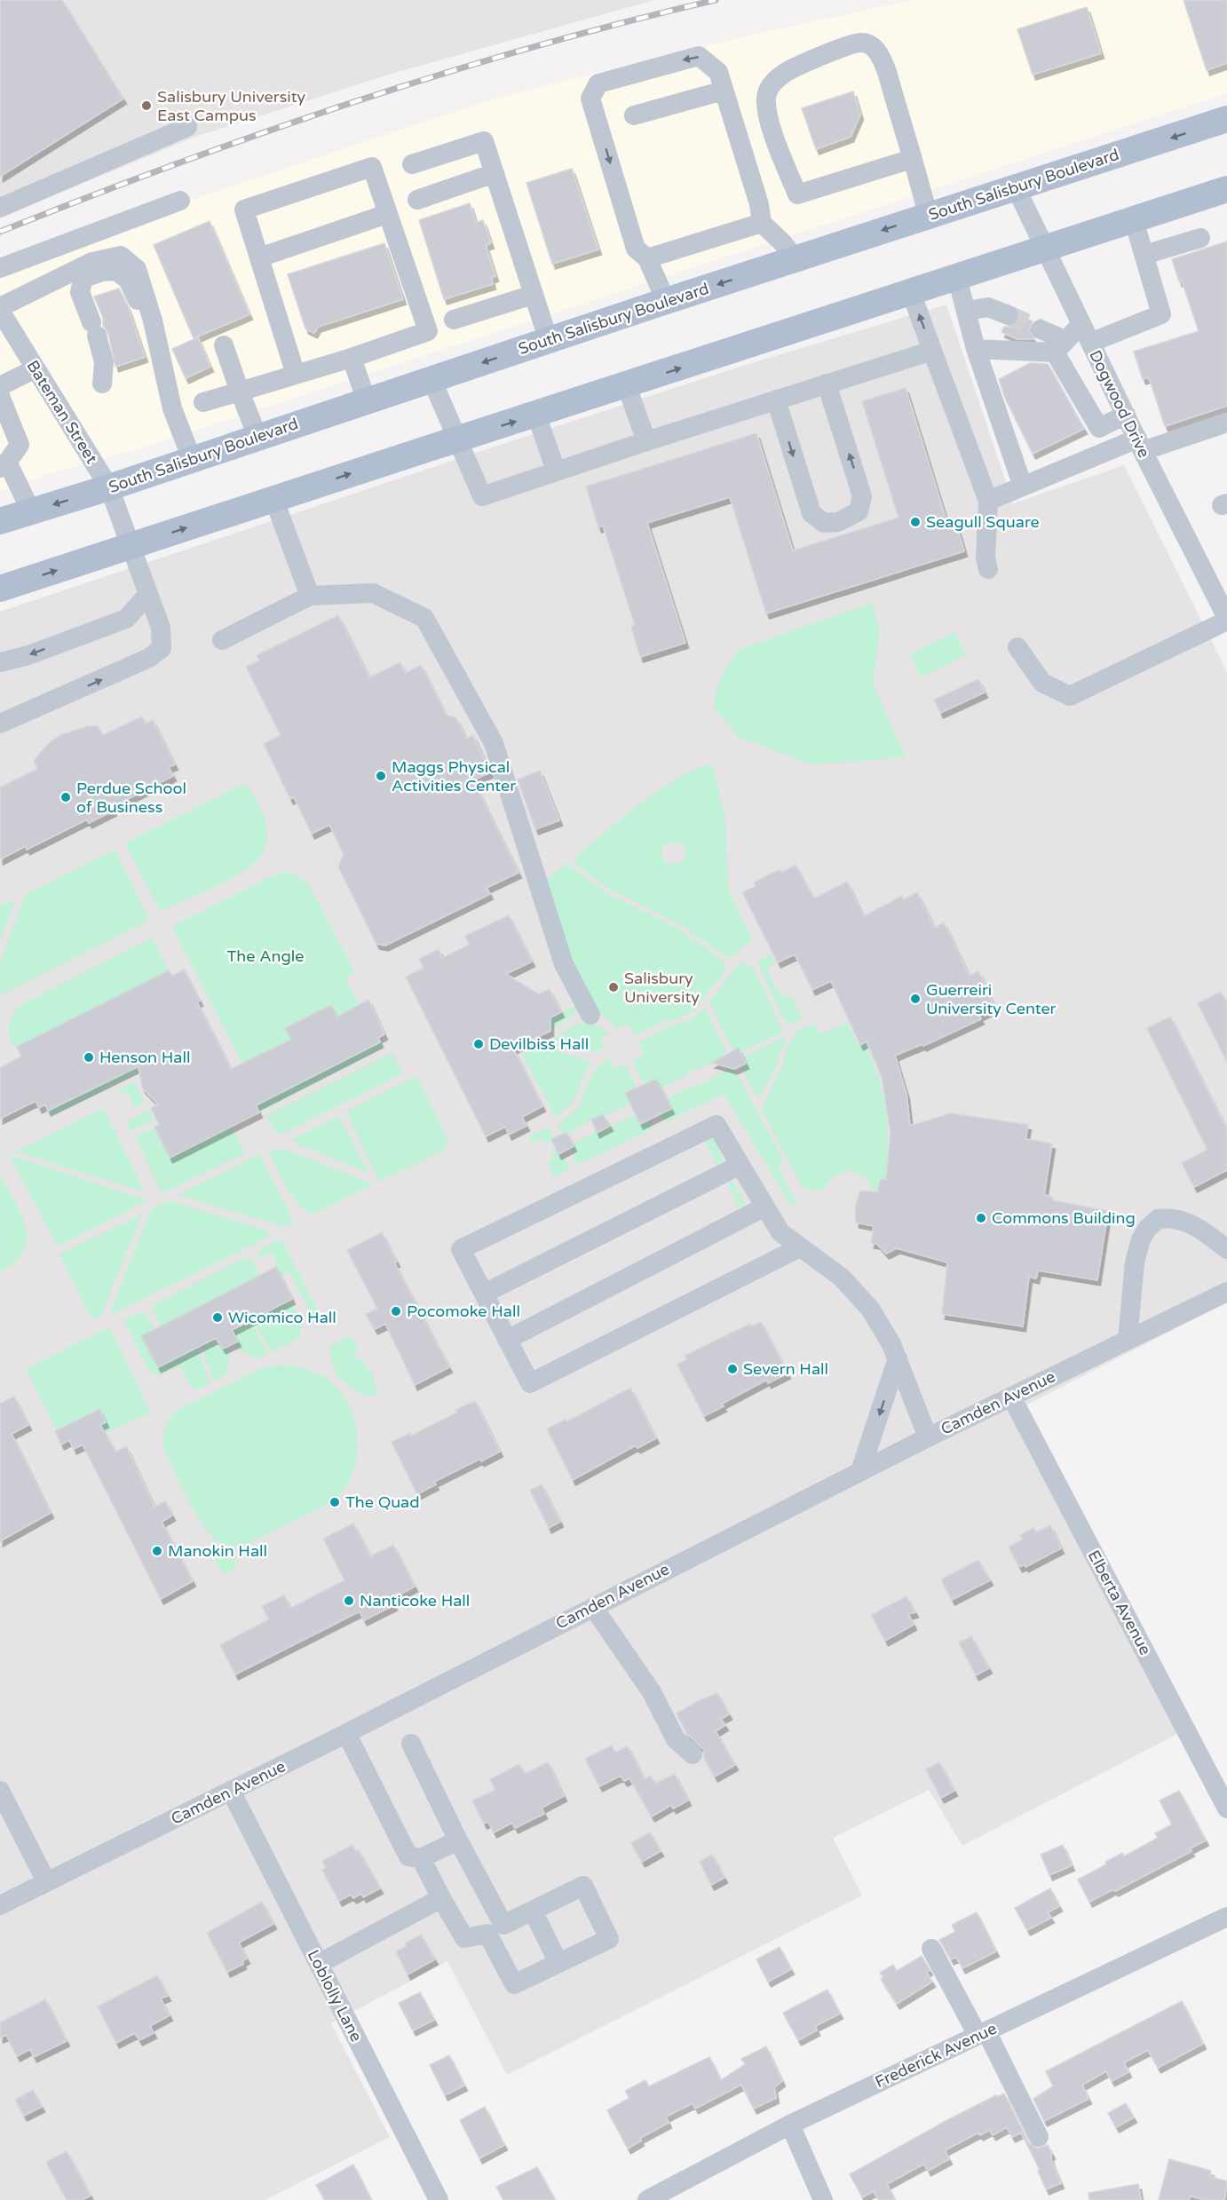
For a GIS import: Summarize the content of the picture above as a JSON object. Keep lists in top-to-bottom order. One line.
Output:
{"streets":{"main road":["South Salisbury Boulevard"],"street":["Dogwood Drive","Bateman Street","Camden Avenue","Elberta Avenue","Loblolly Lane","Frederick Avenue"]},"crossings":[["South Salisbury Boulevard","Dogwood Drive"],["South Salisbury Boulevard","Bateman Street"],["Camden Avenue","Elberta Avenue"],["Camden Avenue","Loblolly Lane"]],"parks":["The Angle"],"places":["Salisbury University East Campus","Seagull Square","Maggs Physical Activities Center","Perdue School of Business","Salisbury University","Guerreiri University Center","Devilbiss Hall","Henson Hall","Commons Building","Pocomoke Hall","Wicomico Hall","Severn Hall","The Quad","Manokin Hall","Nanticoke Hall"]}
